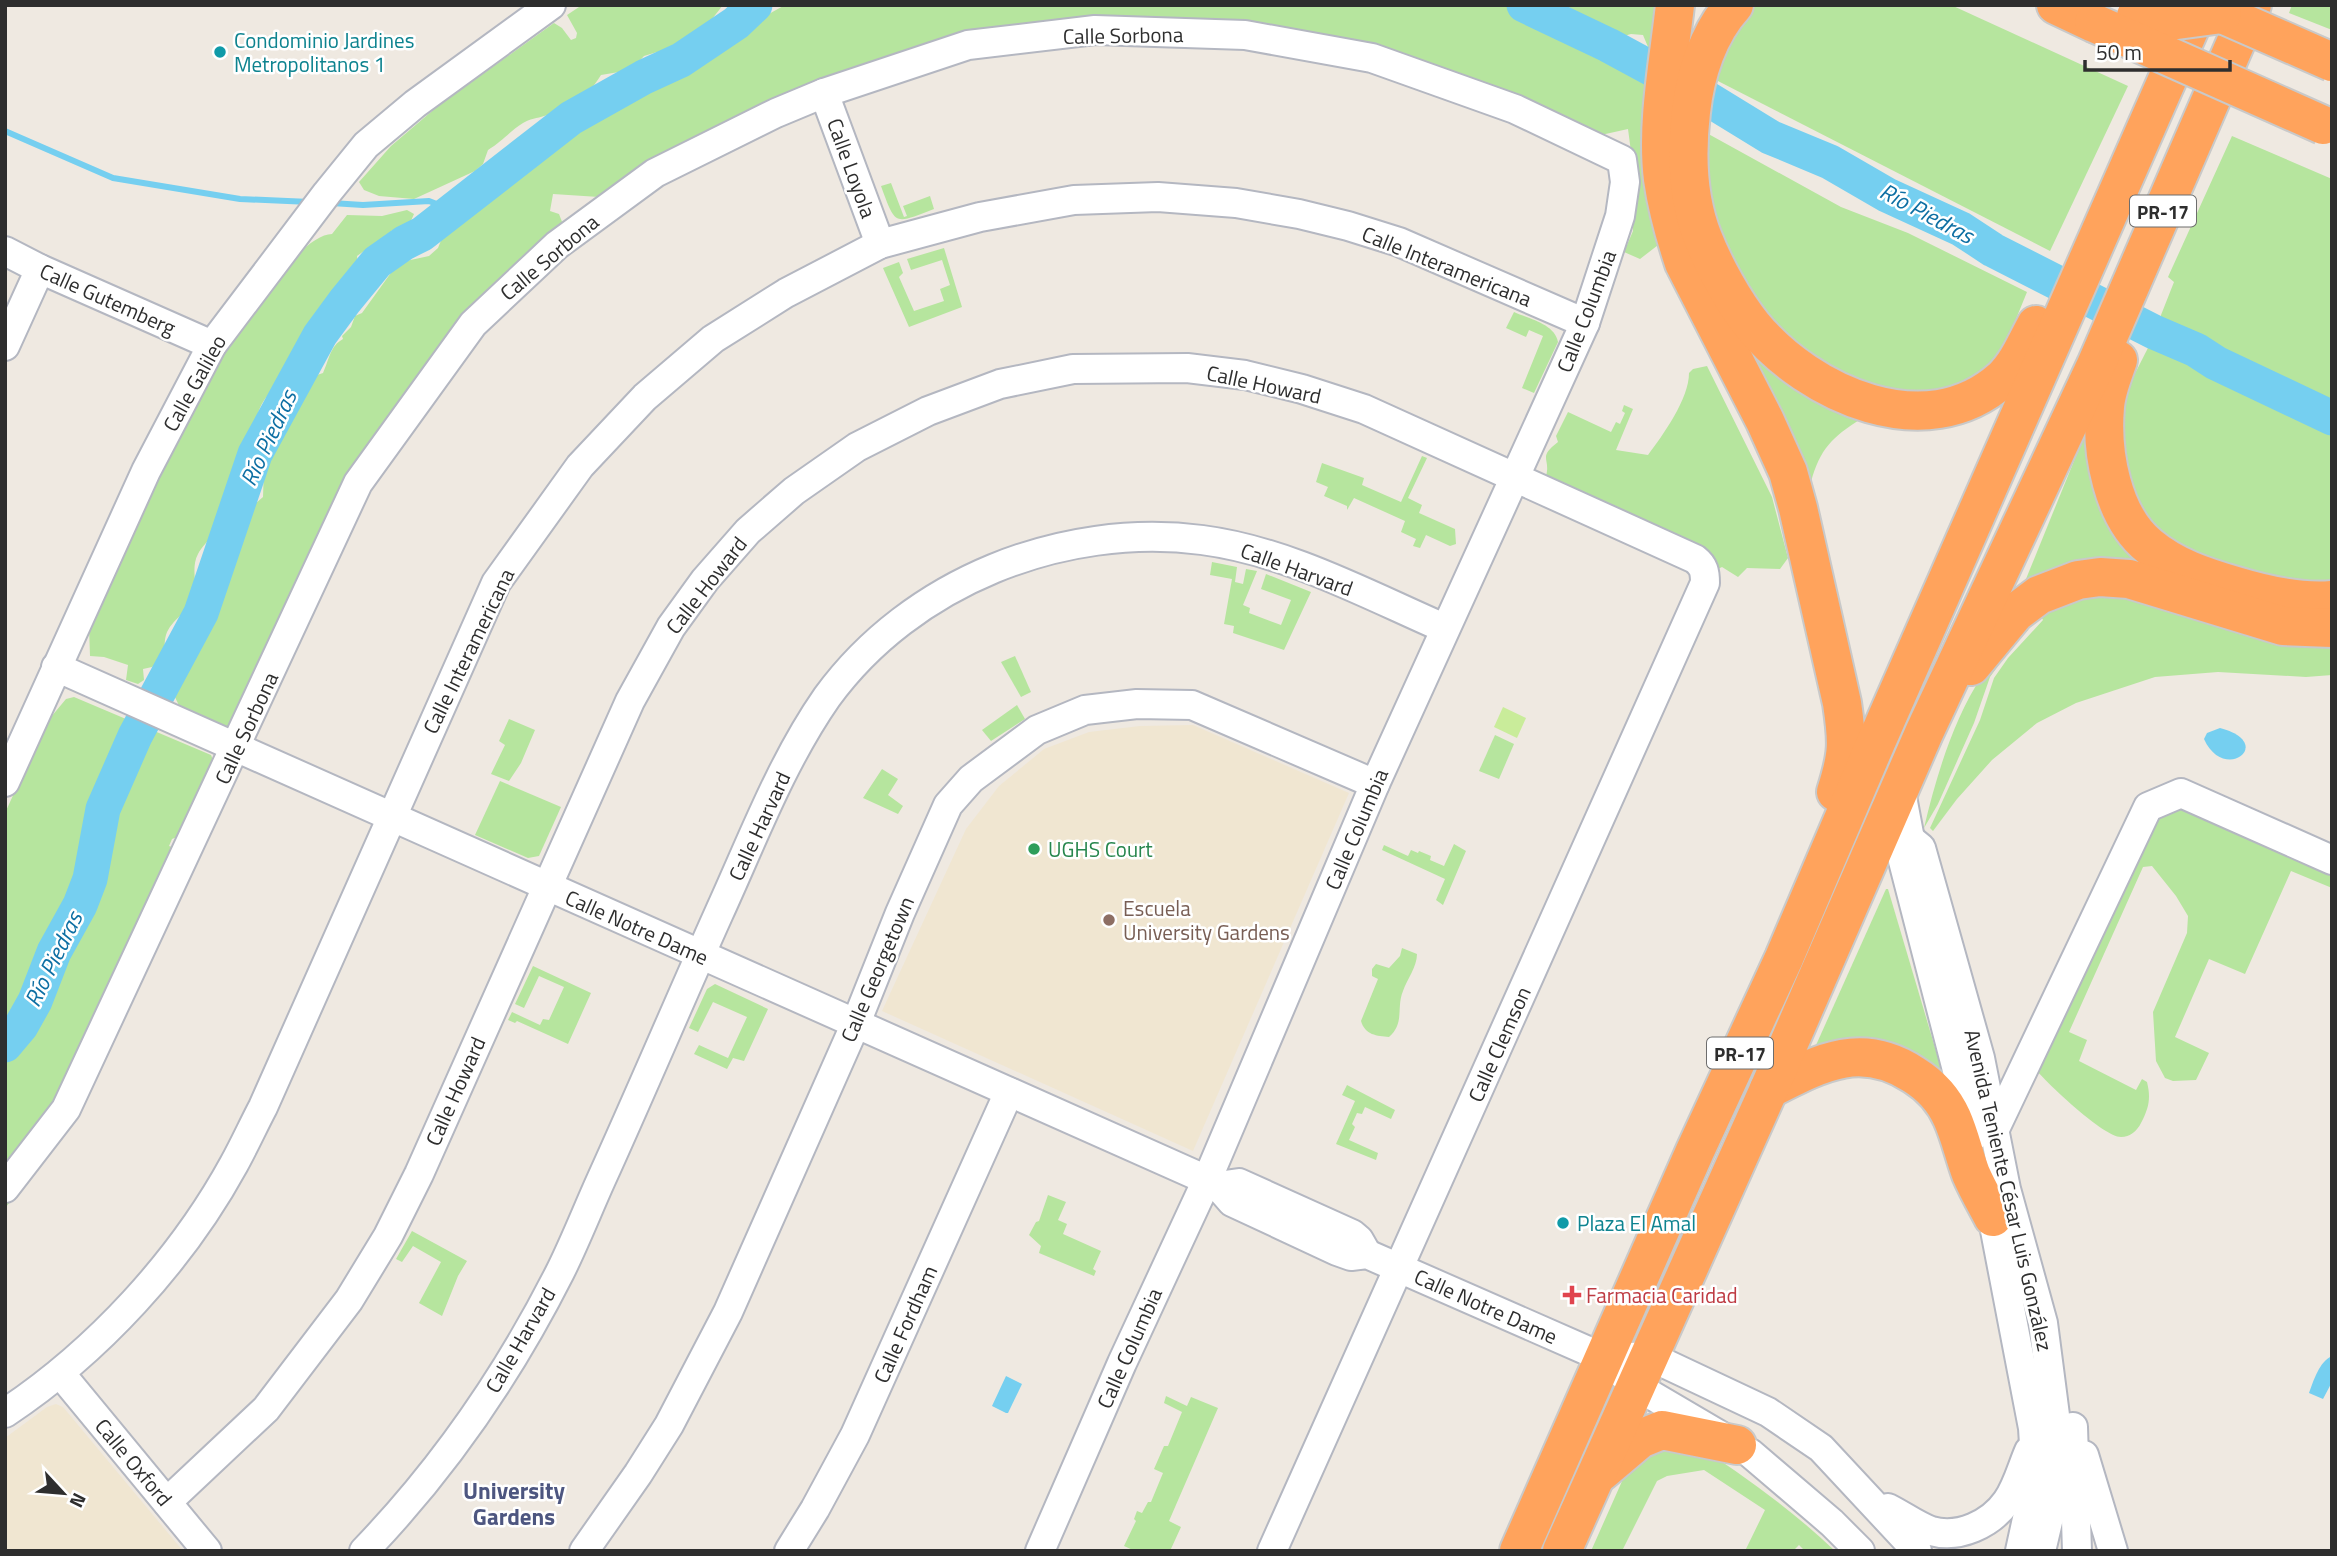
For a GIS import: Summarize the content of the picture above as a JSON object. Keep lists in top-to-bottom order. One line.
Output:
{"streets":{"highway":["PR-17"],"street":["Calle Sorbona","Calle Loyola","Calle Interamericana","Calle Gutemberg","Calle Columbia","Calle Galileo","Calle Howard","Calle Harvard","Calle Notre Dame","Calle Georgetown","Calle Clemson","Avenida Teniente César Luis González","Calle Fordham","Calle Oxford"]},"crossings":[["Calle Sorbona","Calle Loyola"],["Calle Sorbona","Calle Columbia"],["Calle Sorbona","Calle Notre Dame"],["Calle Loyola","Calle Interamericana"],["PR-17","Calle Notre Dame"],["PR-17","Avenida Teniente César Luis González"],["Calle Interamericana","Calle Columbia"],["Calle Interamericana","Calle Notre Dame"],["Calle Interamericana","Calle Oxford"],["Calle Gutemberg","Calle Galileo"],["Calle Columbia","Calle Howard"],["Calle Columbia","Calle Harvard"],["Calle Columbia","Calle Notre Dame"],["Calle Columbia","Calle Georgetown"],["Calle Galileo","Calle Notre Dame"],["Calle Howard","Calle Notre Dame"],["Calle Howard","Calle Clemson"],["Calle Howard","Calle Oxford"],["Calle Harvard","Calle Notre Dame"],["Calle Notre Dame","Calle Georgetown"],["Calle Notre Dame","Calle Clemson"],["Calle Notre Dame","Calle Fordham"]],"districts":["University Gardens"],"water":["Río Piedras"],"places":{"other":["Condominio Jardines Metropolitanos 1","UGHS Court","Escuela University Gardens","Plaza El Amal"],"health":["Farmacia Caridad"]},"scale_bar":"50 m","north":"bottom right"}
